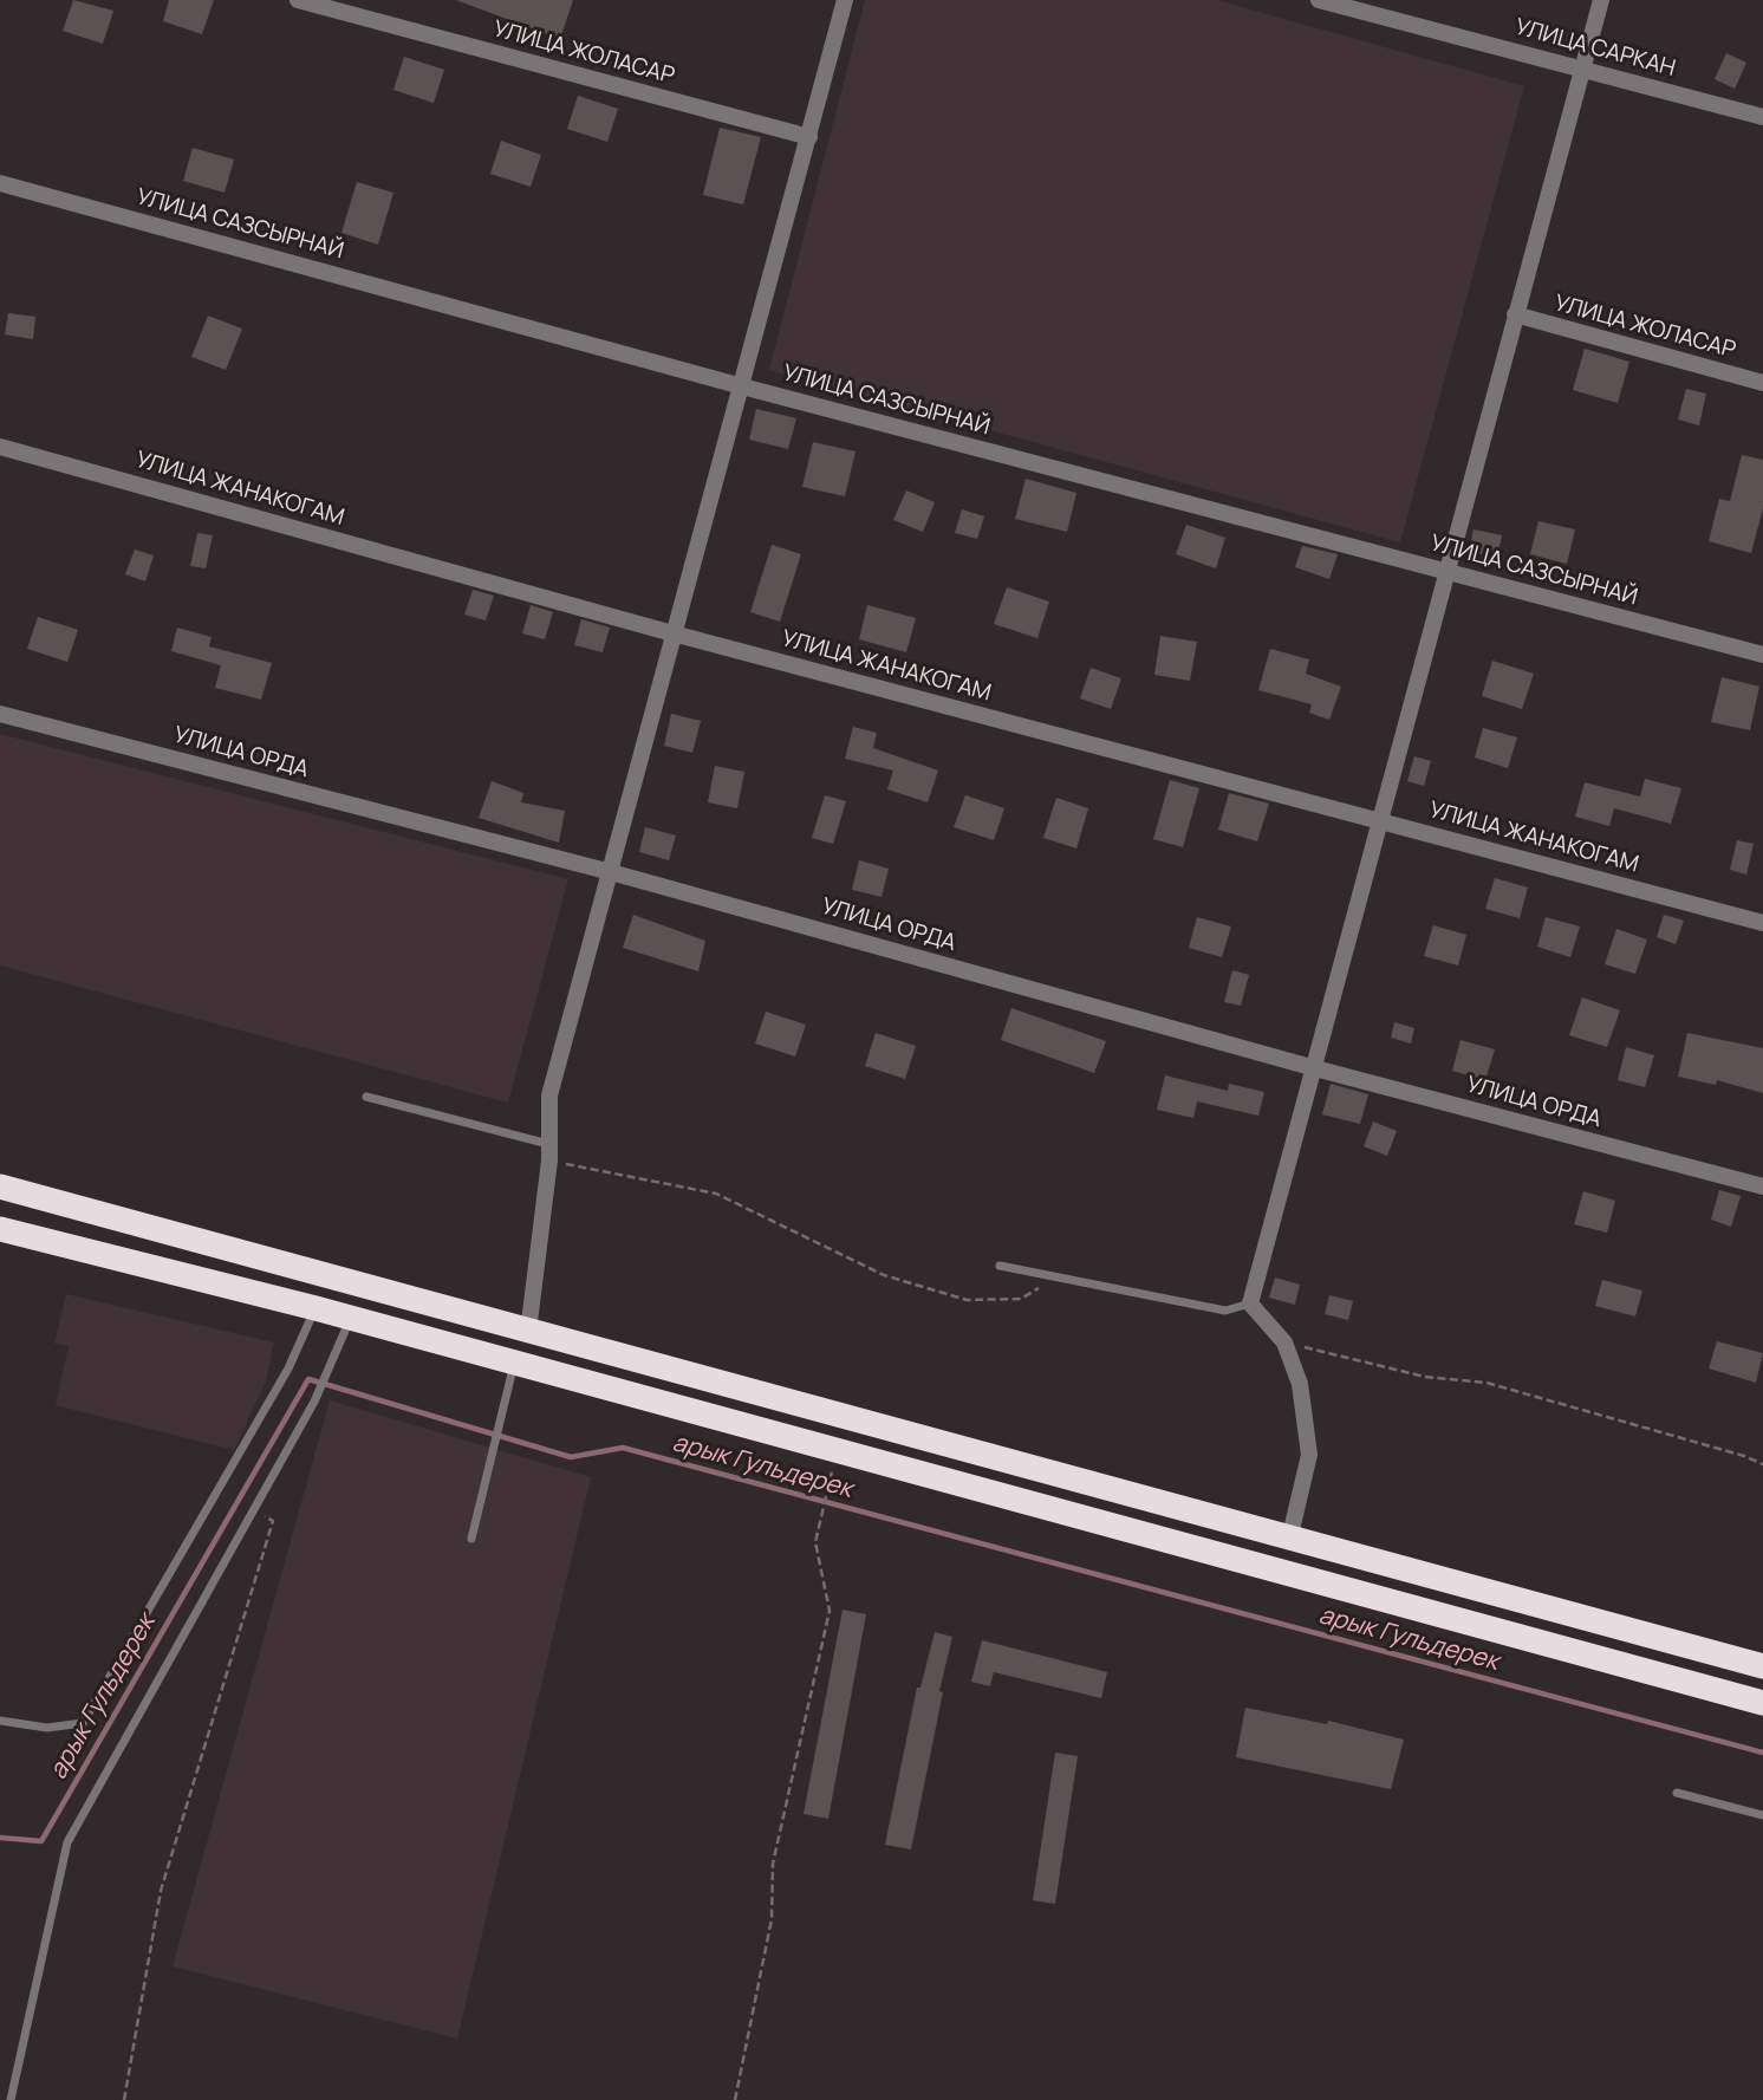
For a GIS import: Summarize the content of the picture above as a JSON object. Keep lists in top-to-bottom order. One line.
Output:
{"streets":{"street":["УЛИЦА САРКАН","УЛИЦА ЖОЛАСАР","УЛИЦА САЗСЫРНАЙ","УЛИЦА ЖАНАКОГАМ","УЛИЦА ОРДА"]},"water":["арык Гульдерек"]}
